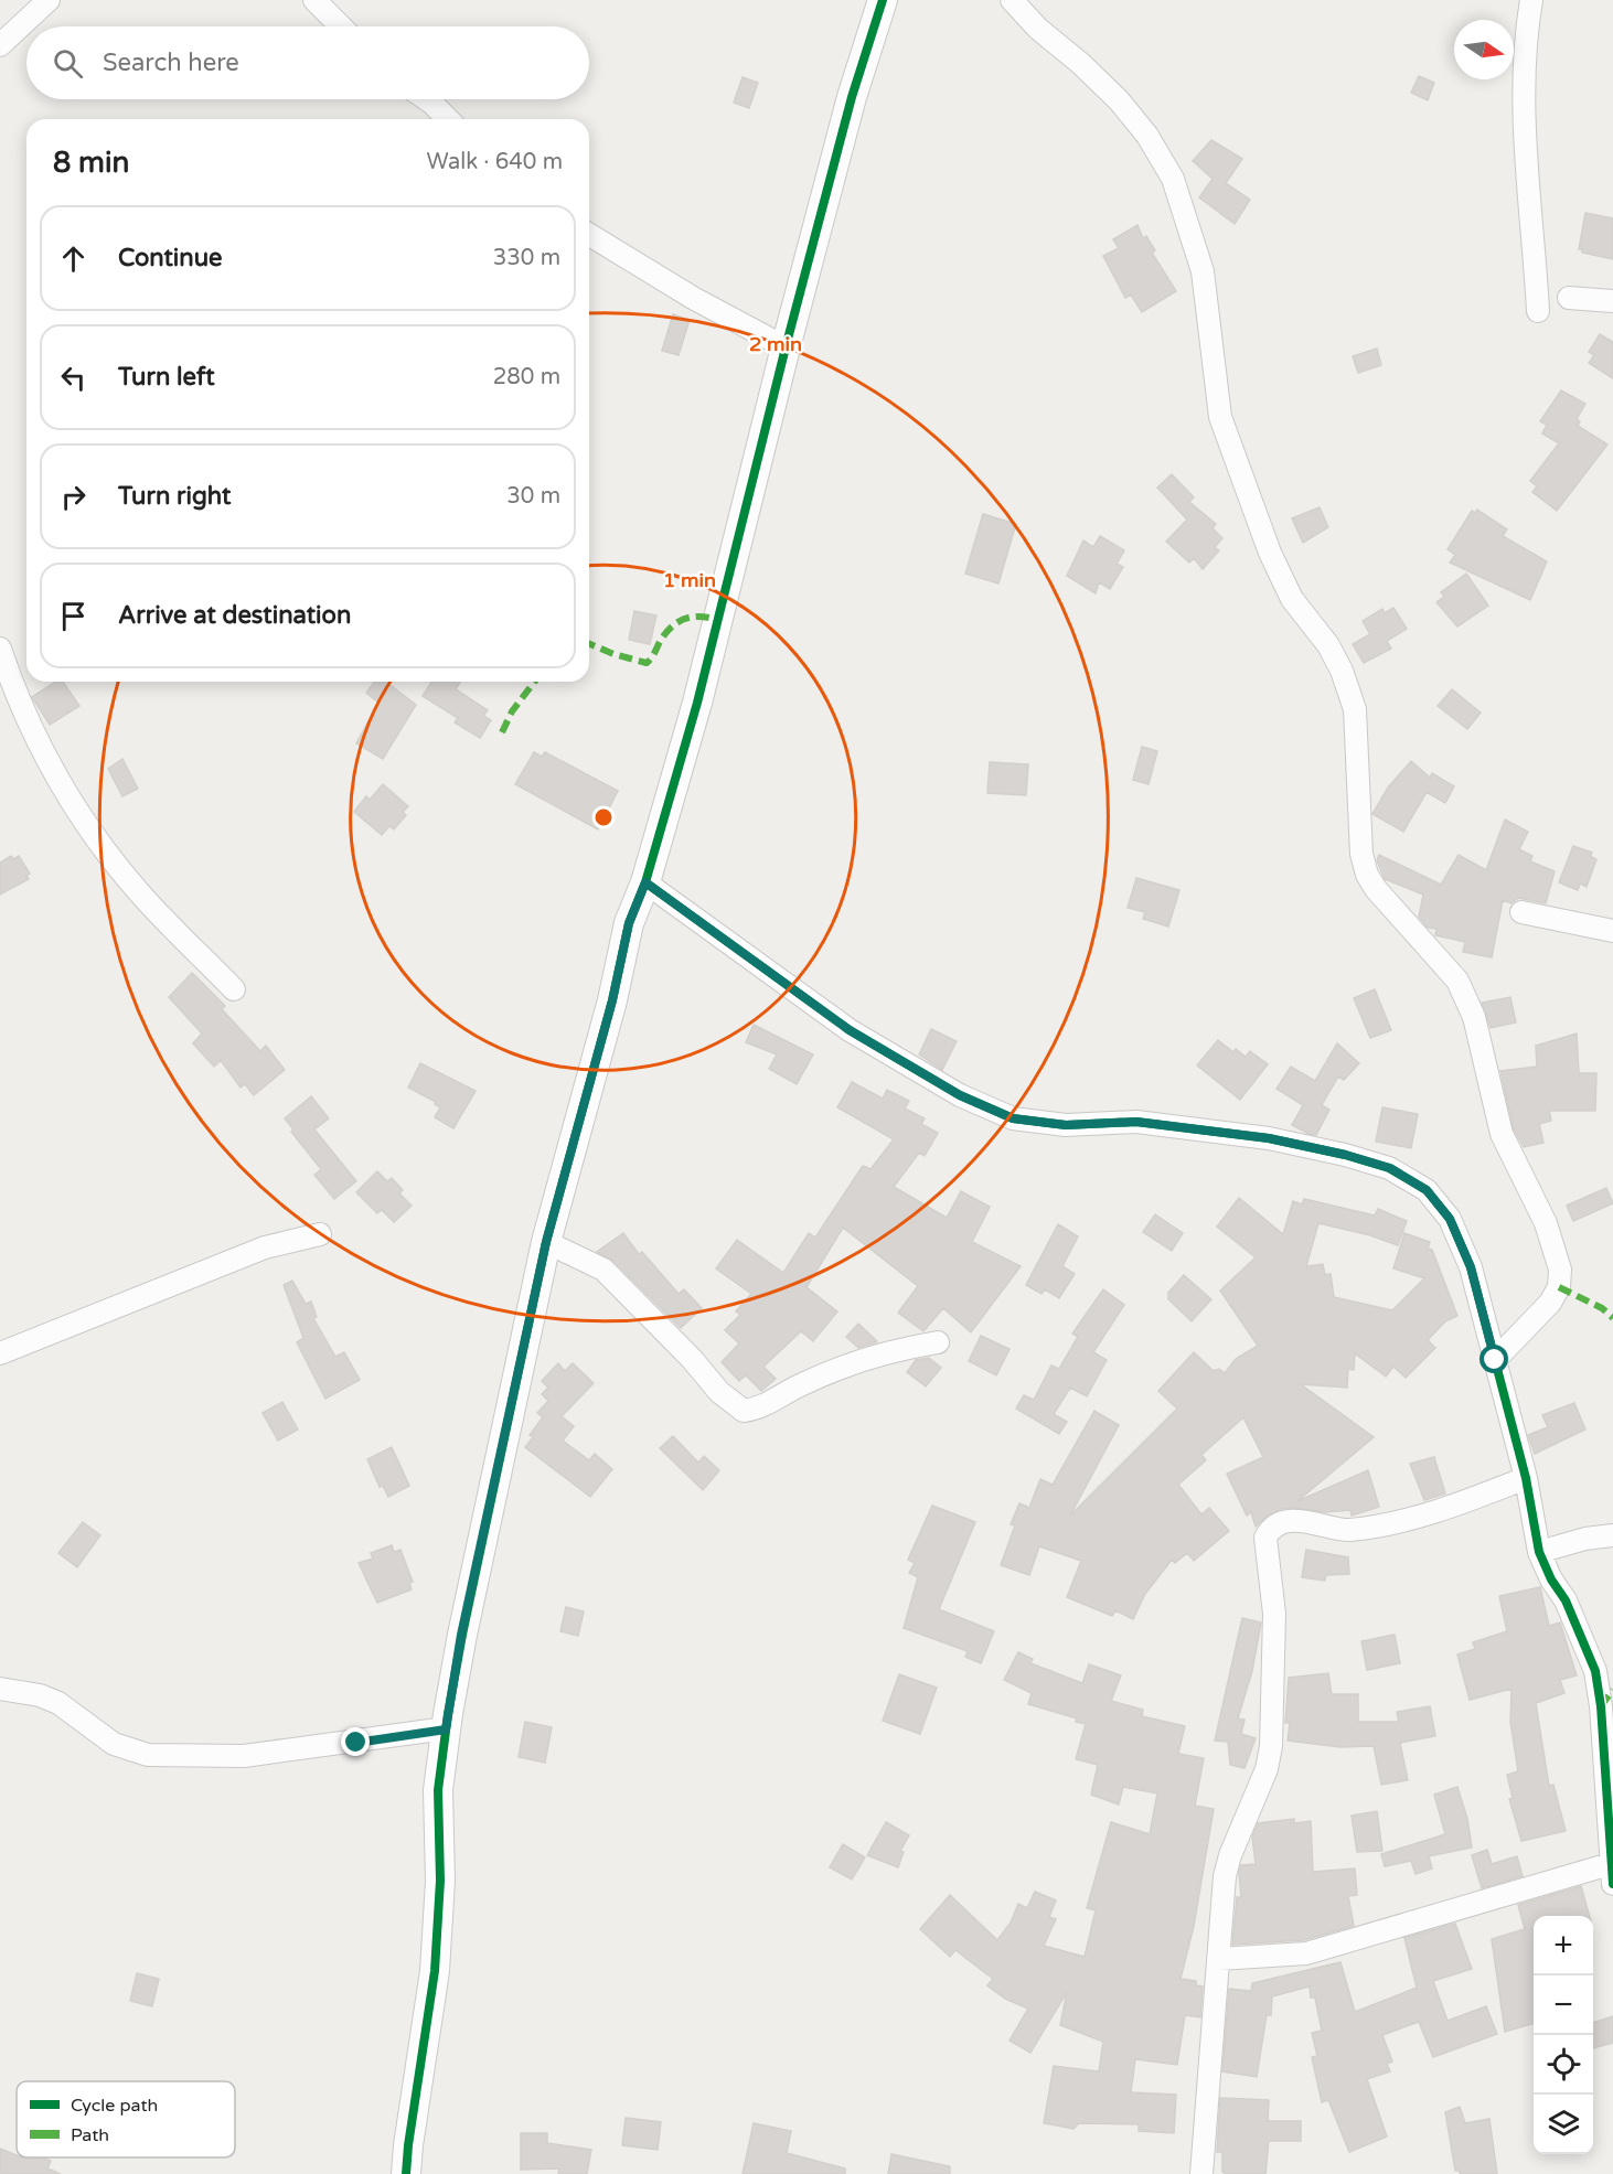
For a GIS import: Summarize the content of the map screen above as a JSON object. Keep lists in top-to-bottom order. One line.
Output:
{"legend":["Cycle path","Path"],"north":"right","page":{"search":"Search here","heading":["8 min","Walk · 640 m"],"list":[["Continue","330 m"],["Turn left","280 m"],["Turn right","30 m"],"Arrive at destination"],"map_buttons":["+","−"]},"rings":["2 min","1 min"]}
